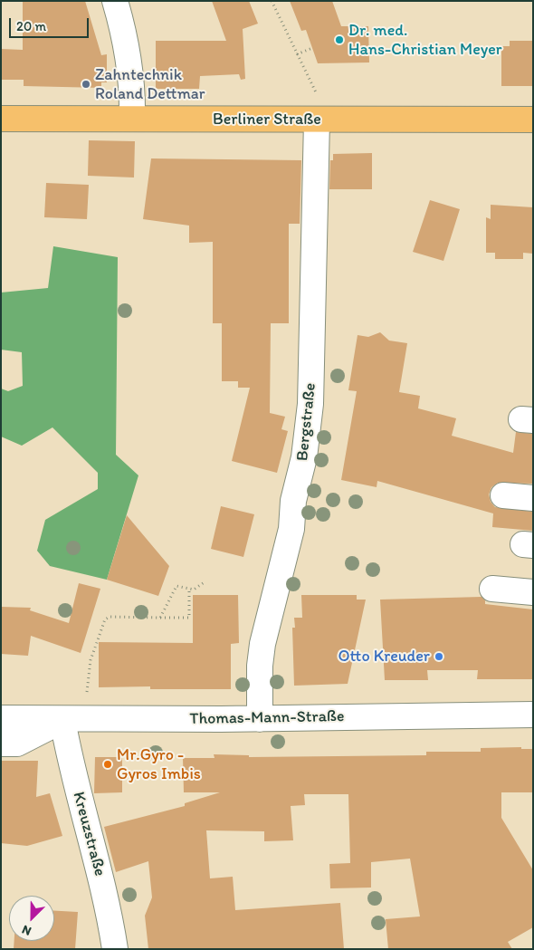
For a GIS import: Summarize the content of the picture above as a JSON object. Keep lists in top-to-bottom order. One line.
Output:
{"streets":{"main road":["Berliner Straße"],"street":["Bergstraße","Thomas-Mann-Straße","Kreuzstraße"]},"crossings":[["Berliner Straße","Bergstraße"],["Bergstraße","Thomas-Mann-Straße"],["Thomas-Mann-Straße","Kreuzstraße"]],"places":["Dr. med. Hans-Christian Meyer","Zahntechnik Roland Dettmar","Otto Kreuder","Mr.Gyro - Gyros Imbis"],"scale_bar":"20 m","north":"bottom left"}
